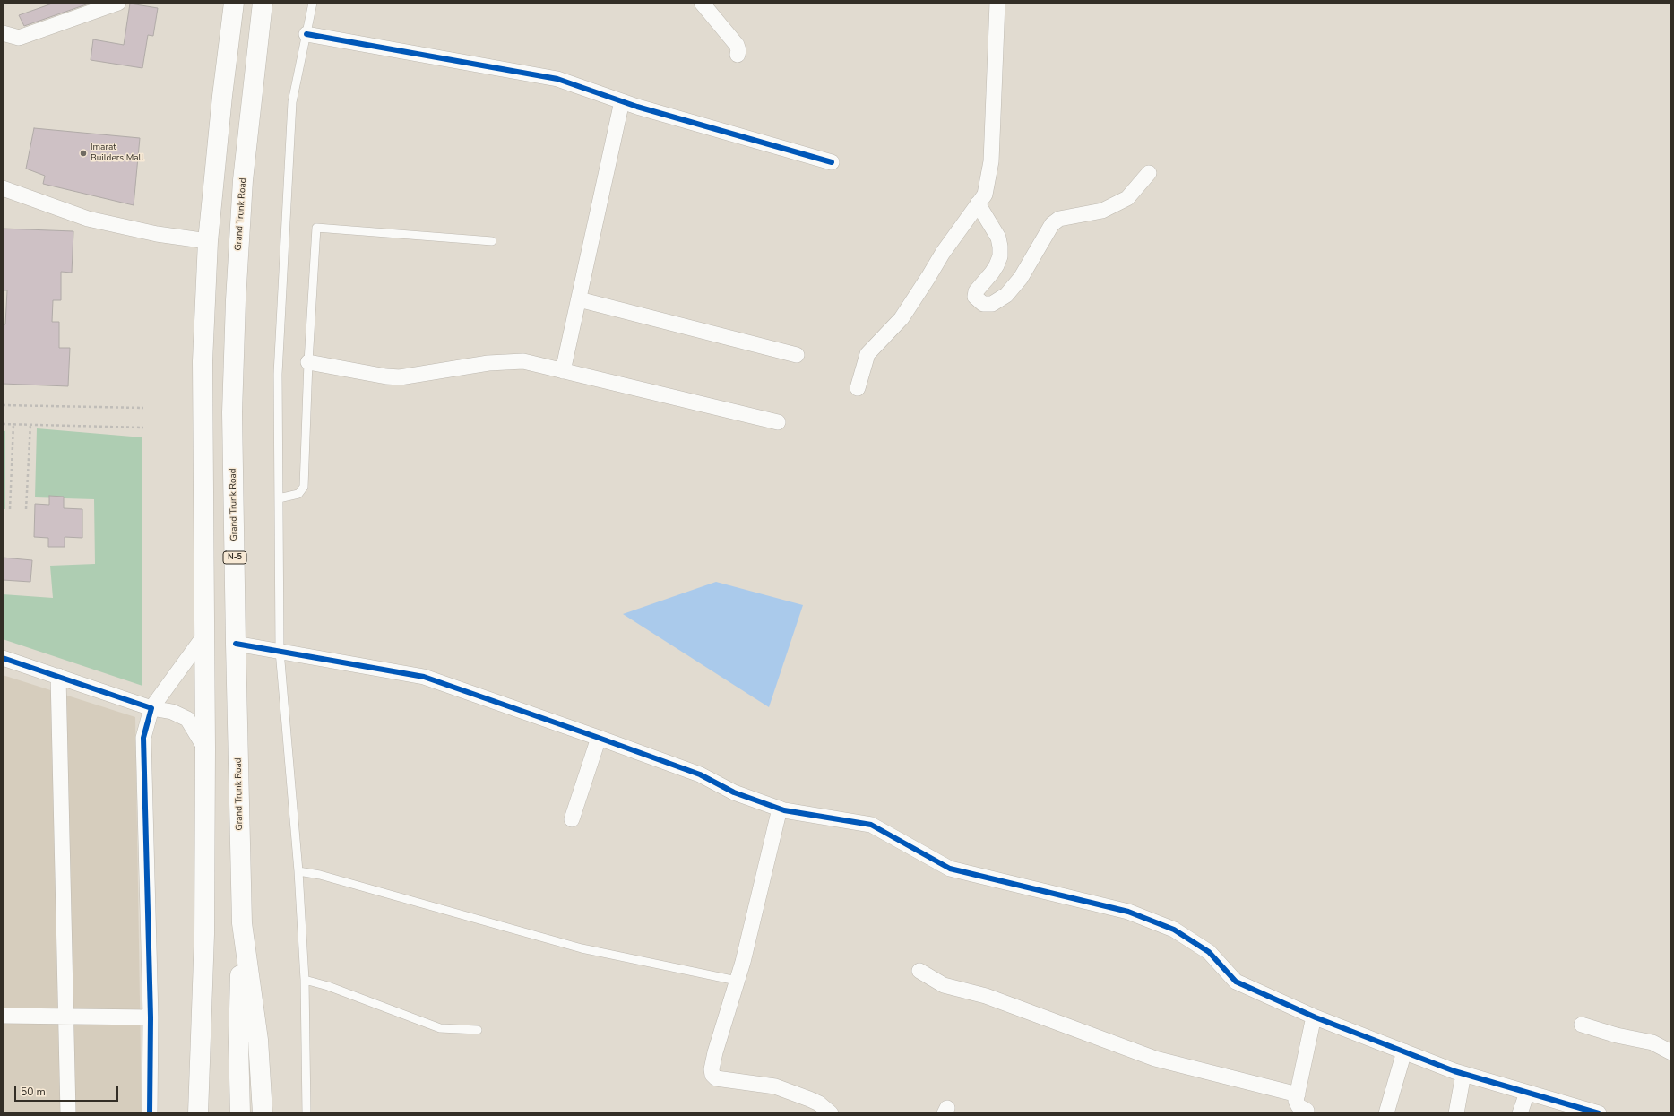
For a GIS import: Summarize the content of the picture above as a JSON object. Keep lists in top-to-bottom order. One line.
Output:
{"streets":{"highway":["Grand Trunk Road","N-5"]},"places":["Imarat Builders Mall"],"scale_bar":"50 m"}
